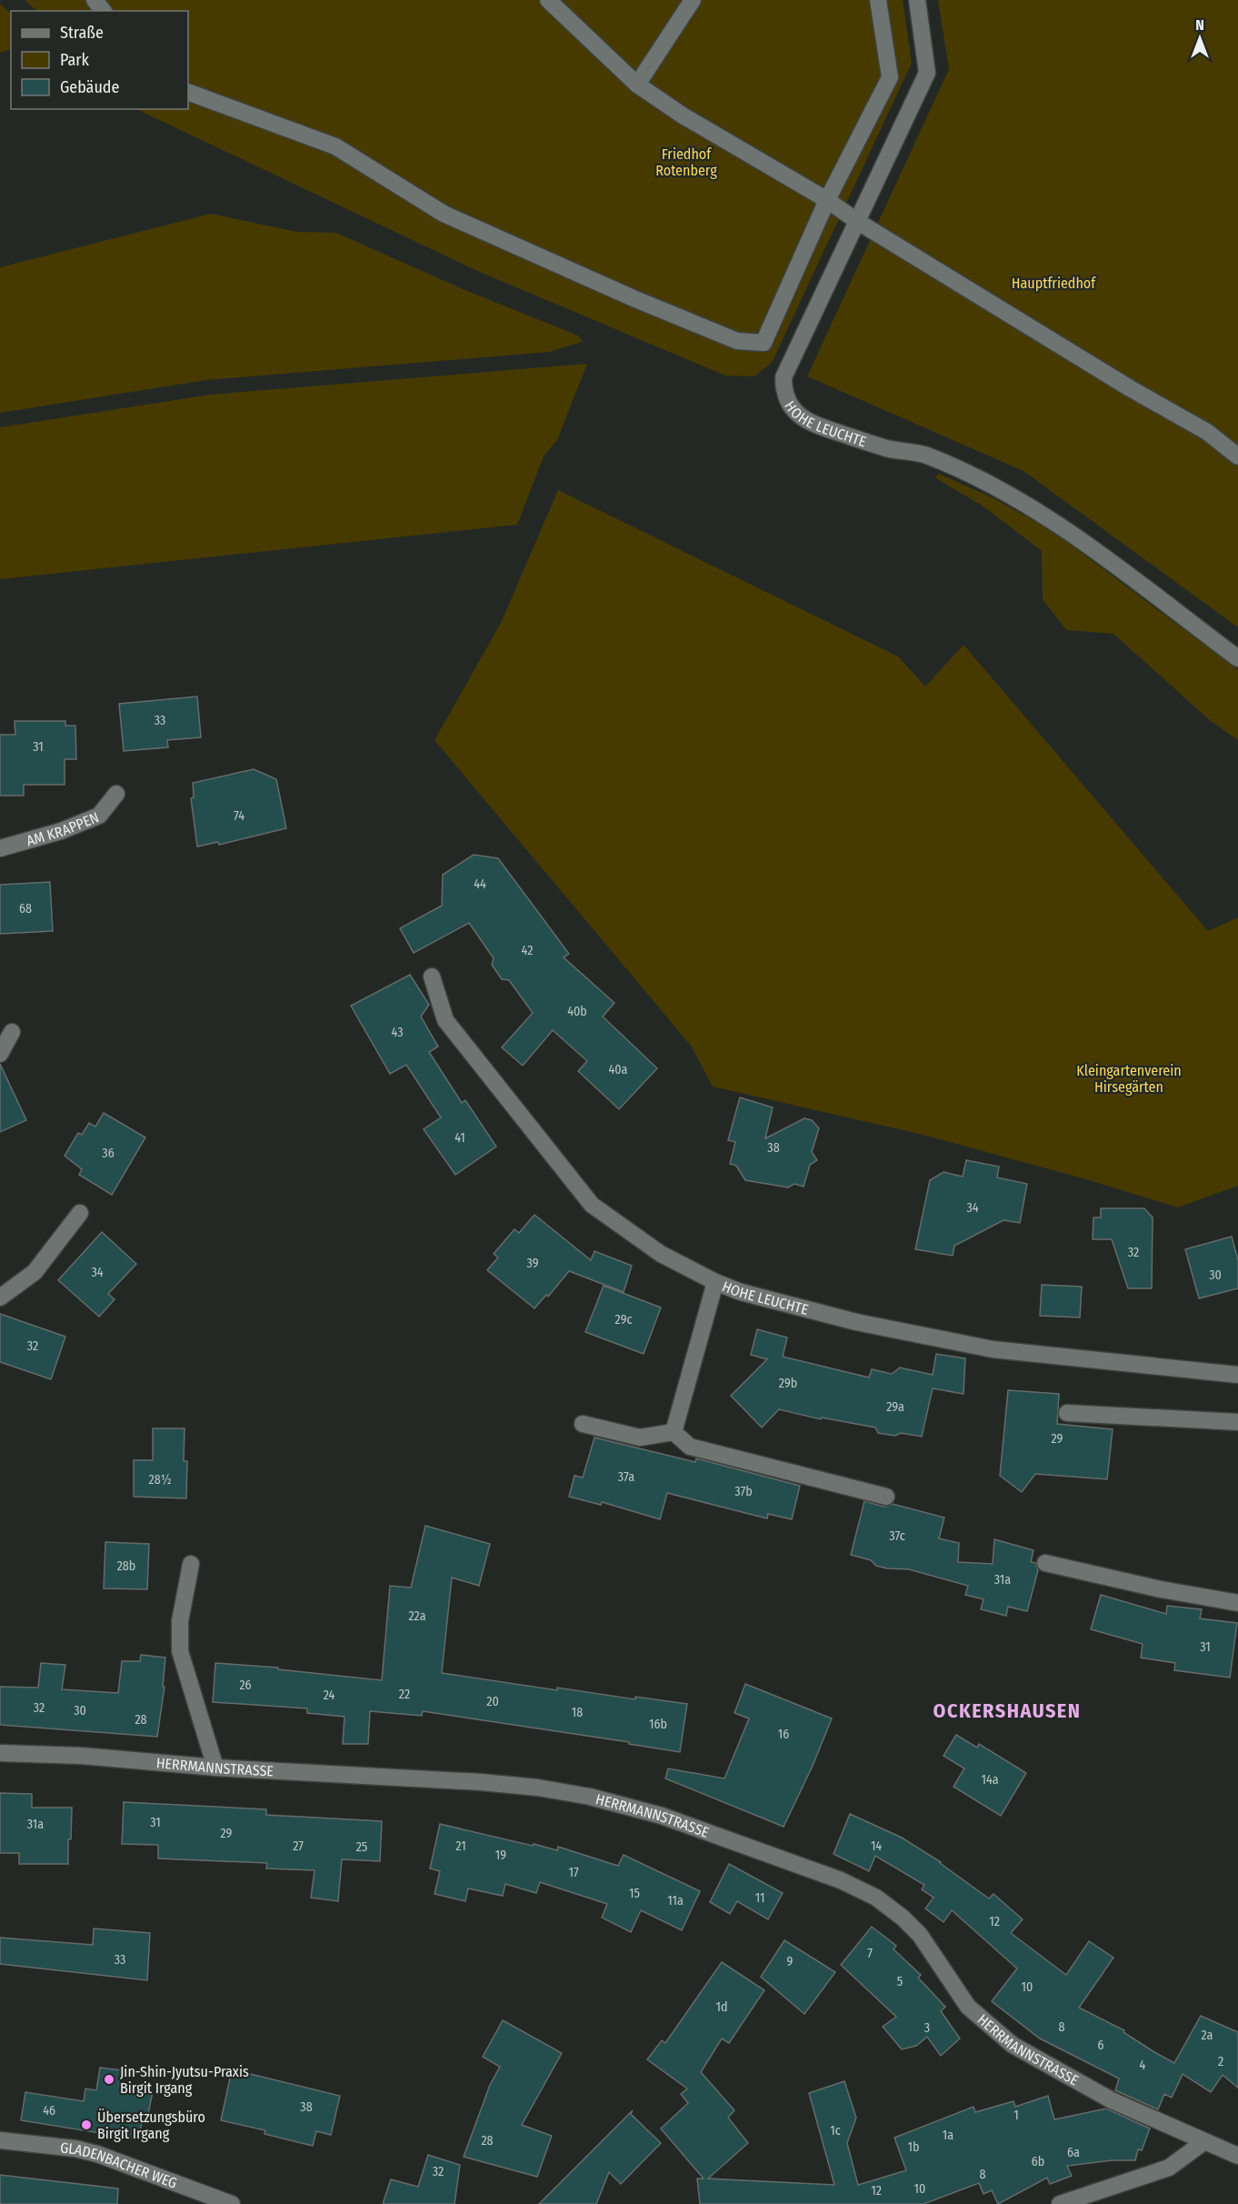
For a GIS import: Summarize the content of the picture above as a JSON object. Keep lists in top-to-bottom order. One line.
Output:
{"streets":{"street":["HOHE LEUCHTE","AM KRAPPEN","HERRMANNSTRASSE","GLADENBACHER WEG"]},"districts":["OCKERSHAUSEN"],"parks":["Friedhof Rotenberg","Hauptfriedhof","Kleingartenverein Hirsegärten"],"places":["Jin-Shin-Jyutsu-Praxis Birgit Irgang","Übersetzungsbüro Birgit Irgang"],"house_numbers":["33","31","74","44","68","42","40b","43","40a","41","38","36","34","32","39","34","30","29c","32","29b","29a","29","37a","28½","37b","37c","28b","31a","22a","31","26","22","24","20","32","30","18","28","16b","16","14a","31","31a","29","27","21","14","25","19","17","15","11","11a","12","7","33","9","5","10","1d","8","3","2a","6","2","4","38","46","1","1c","1a","28","1b","6a","6b","32","8","10","12"],"legend":["Straße","Park","Gebäude"],"north":"top"}
